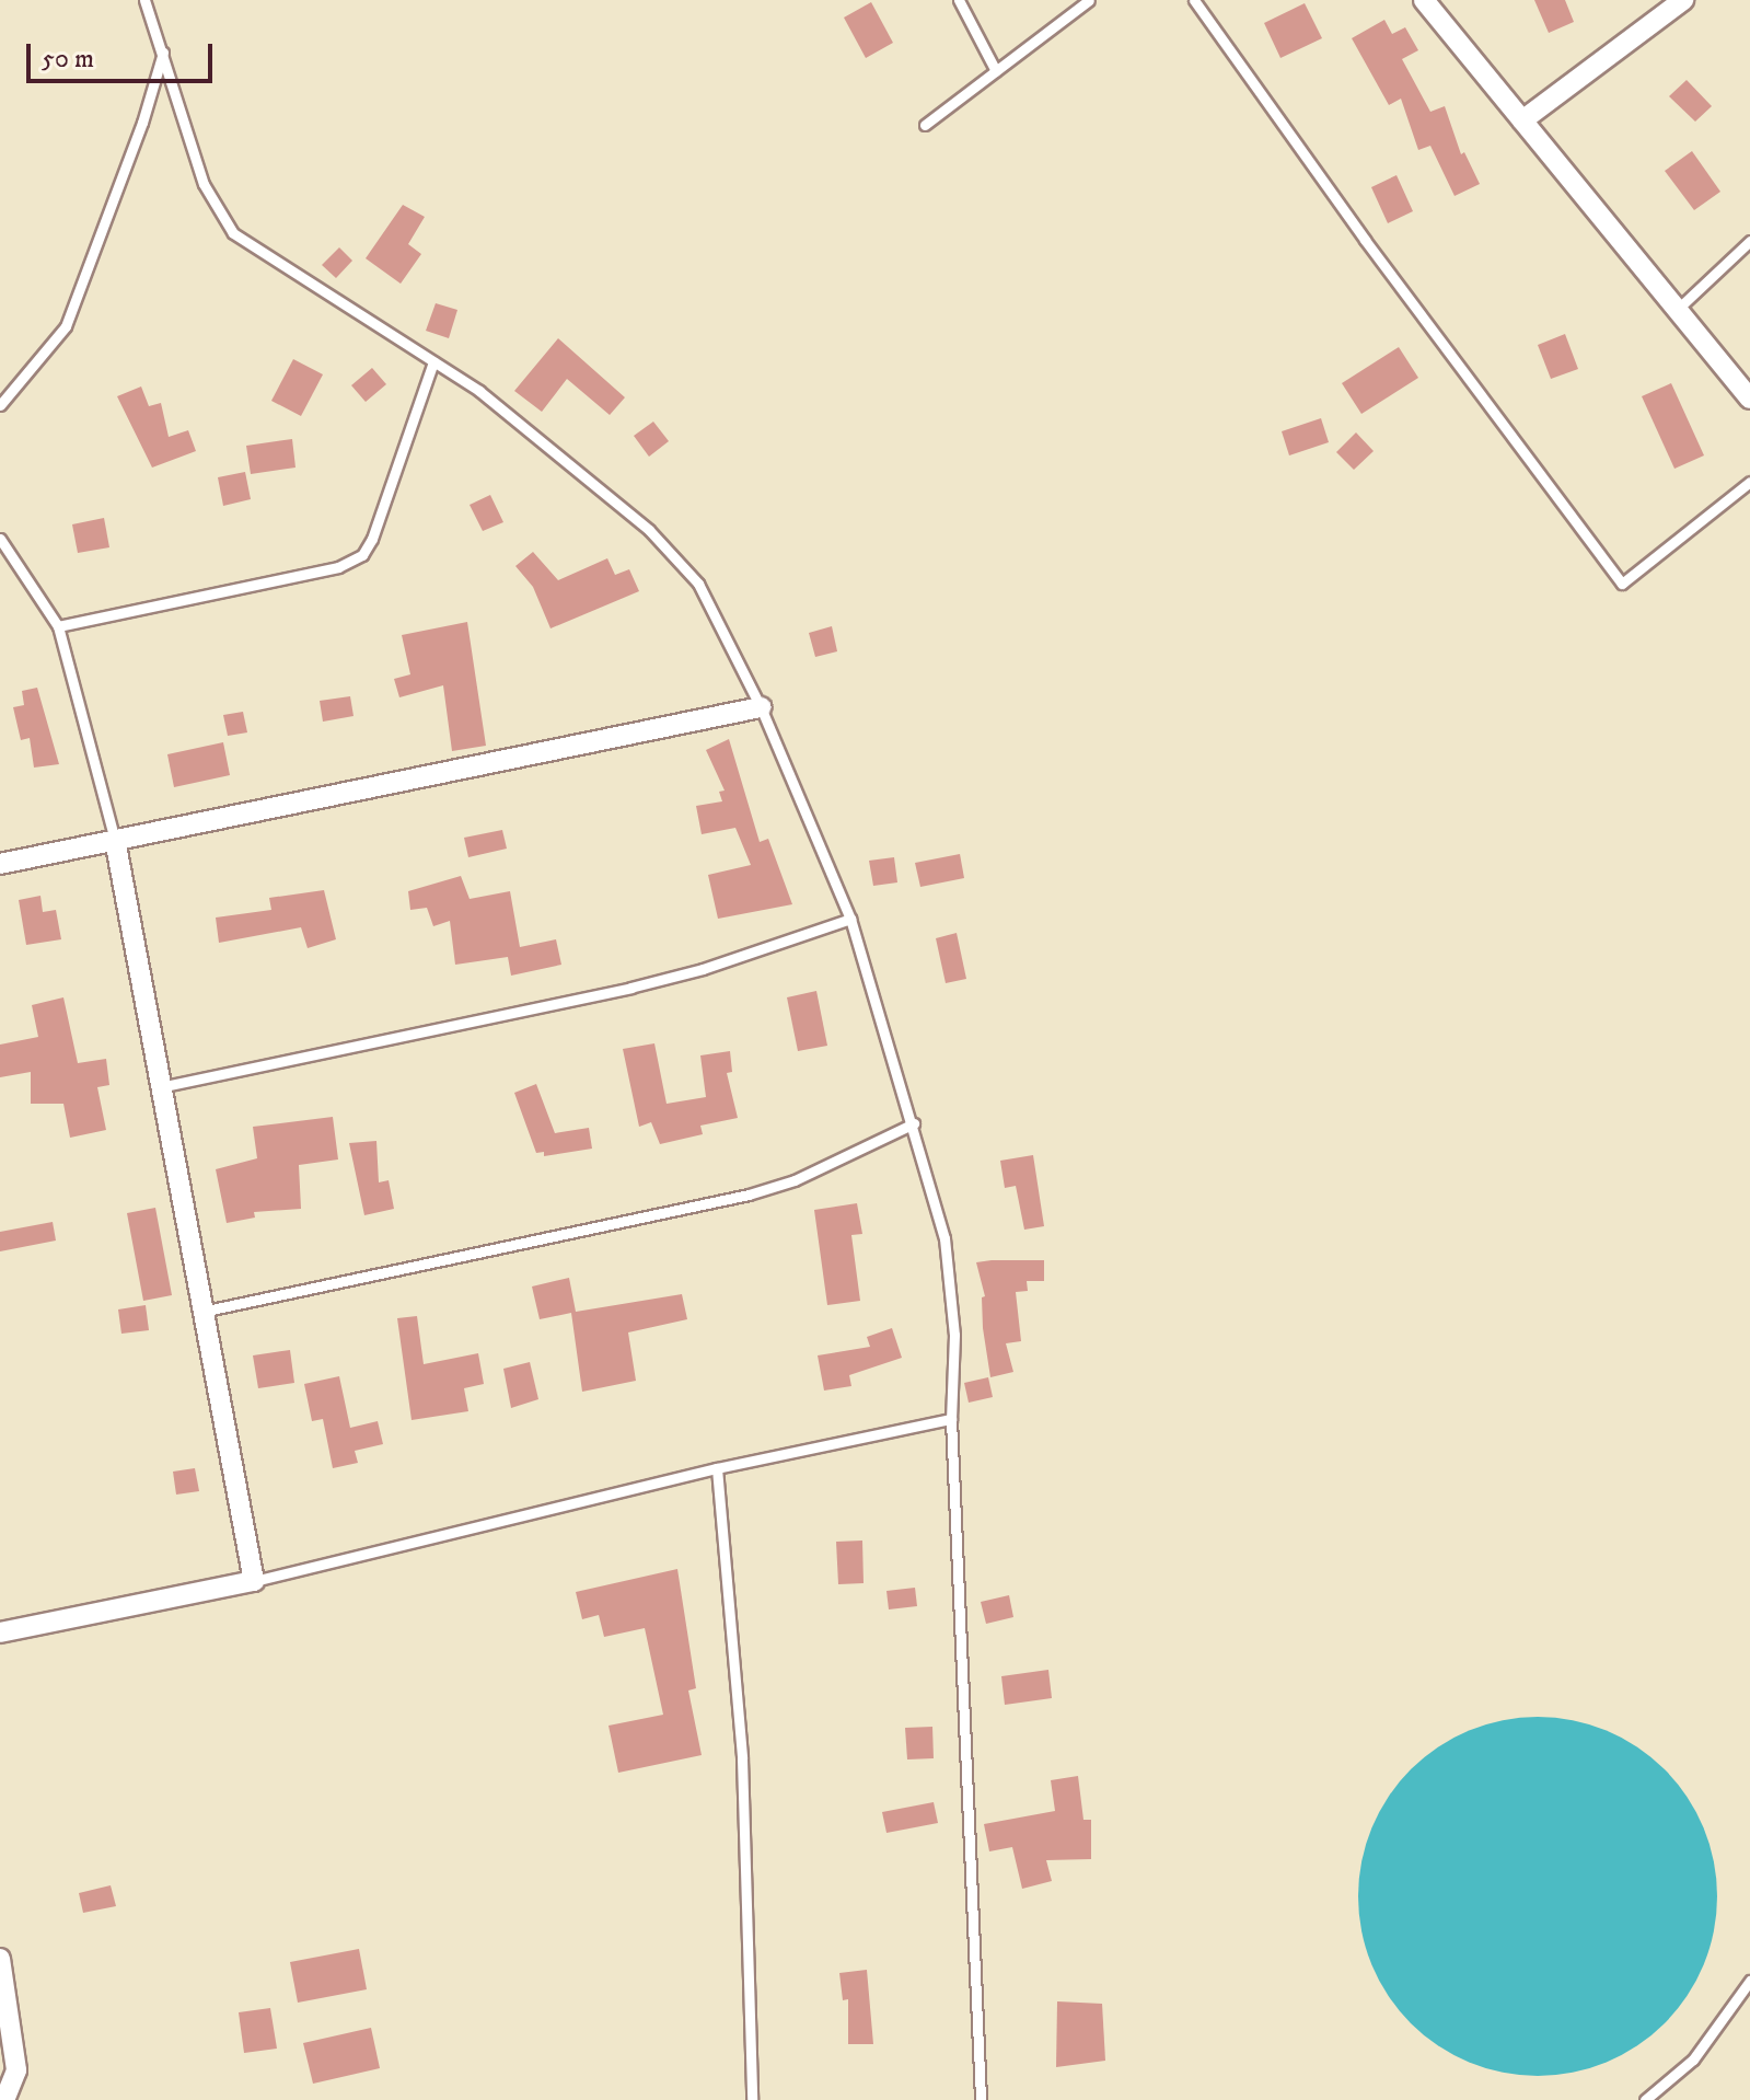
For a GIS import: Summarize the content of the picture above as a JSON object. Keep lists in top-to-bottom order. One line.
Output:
{"scale_bar":"50 m"}
